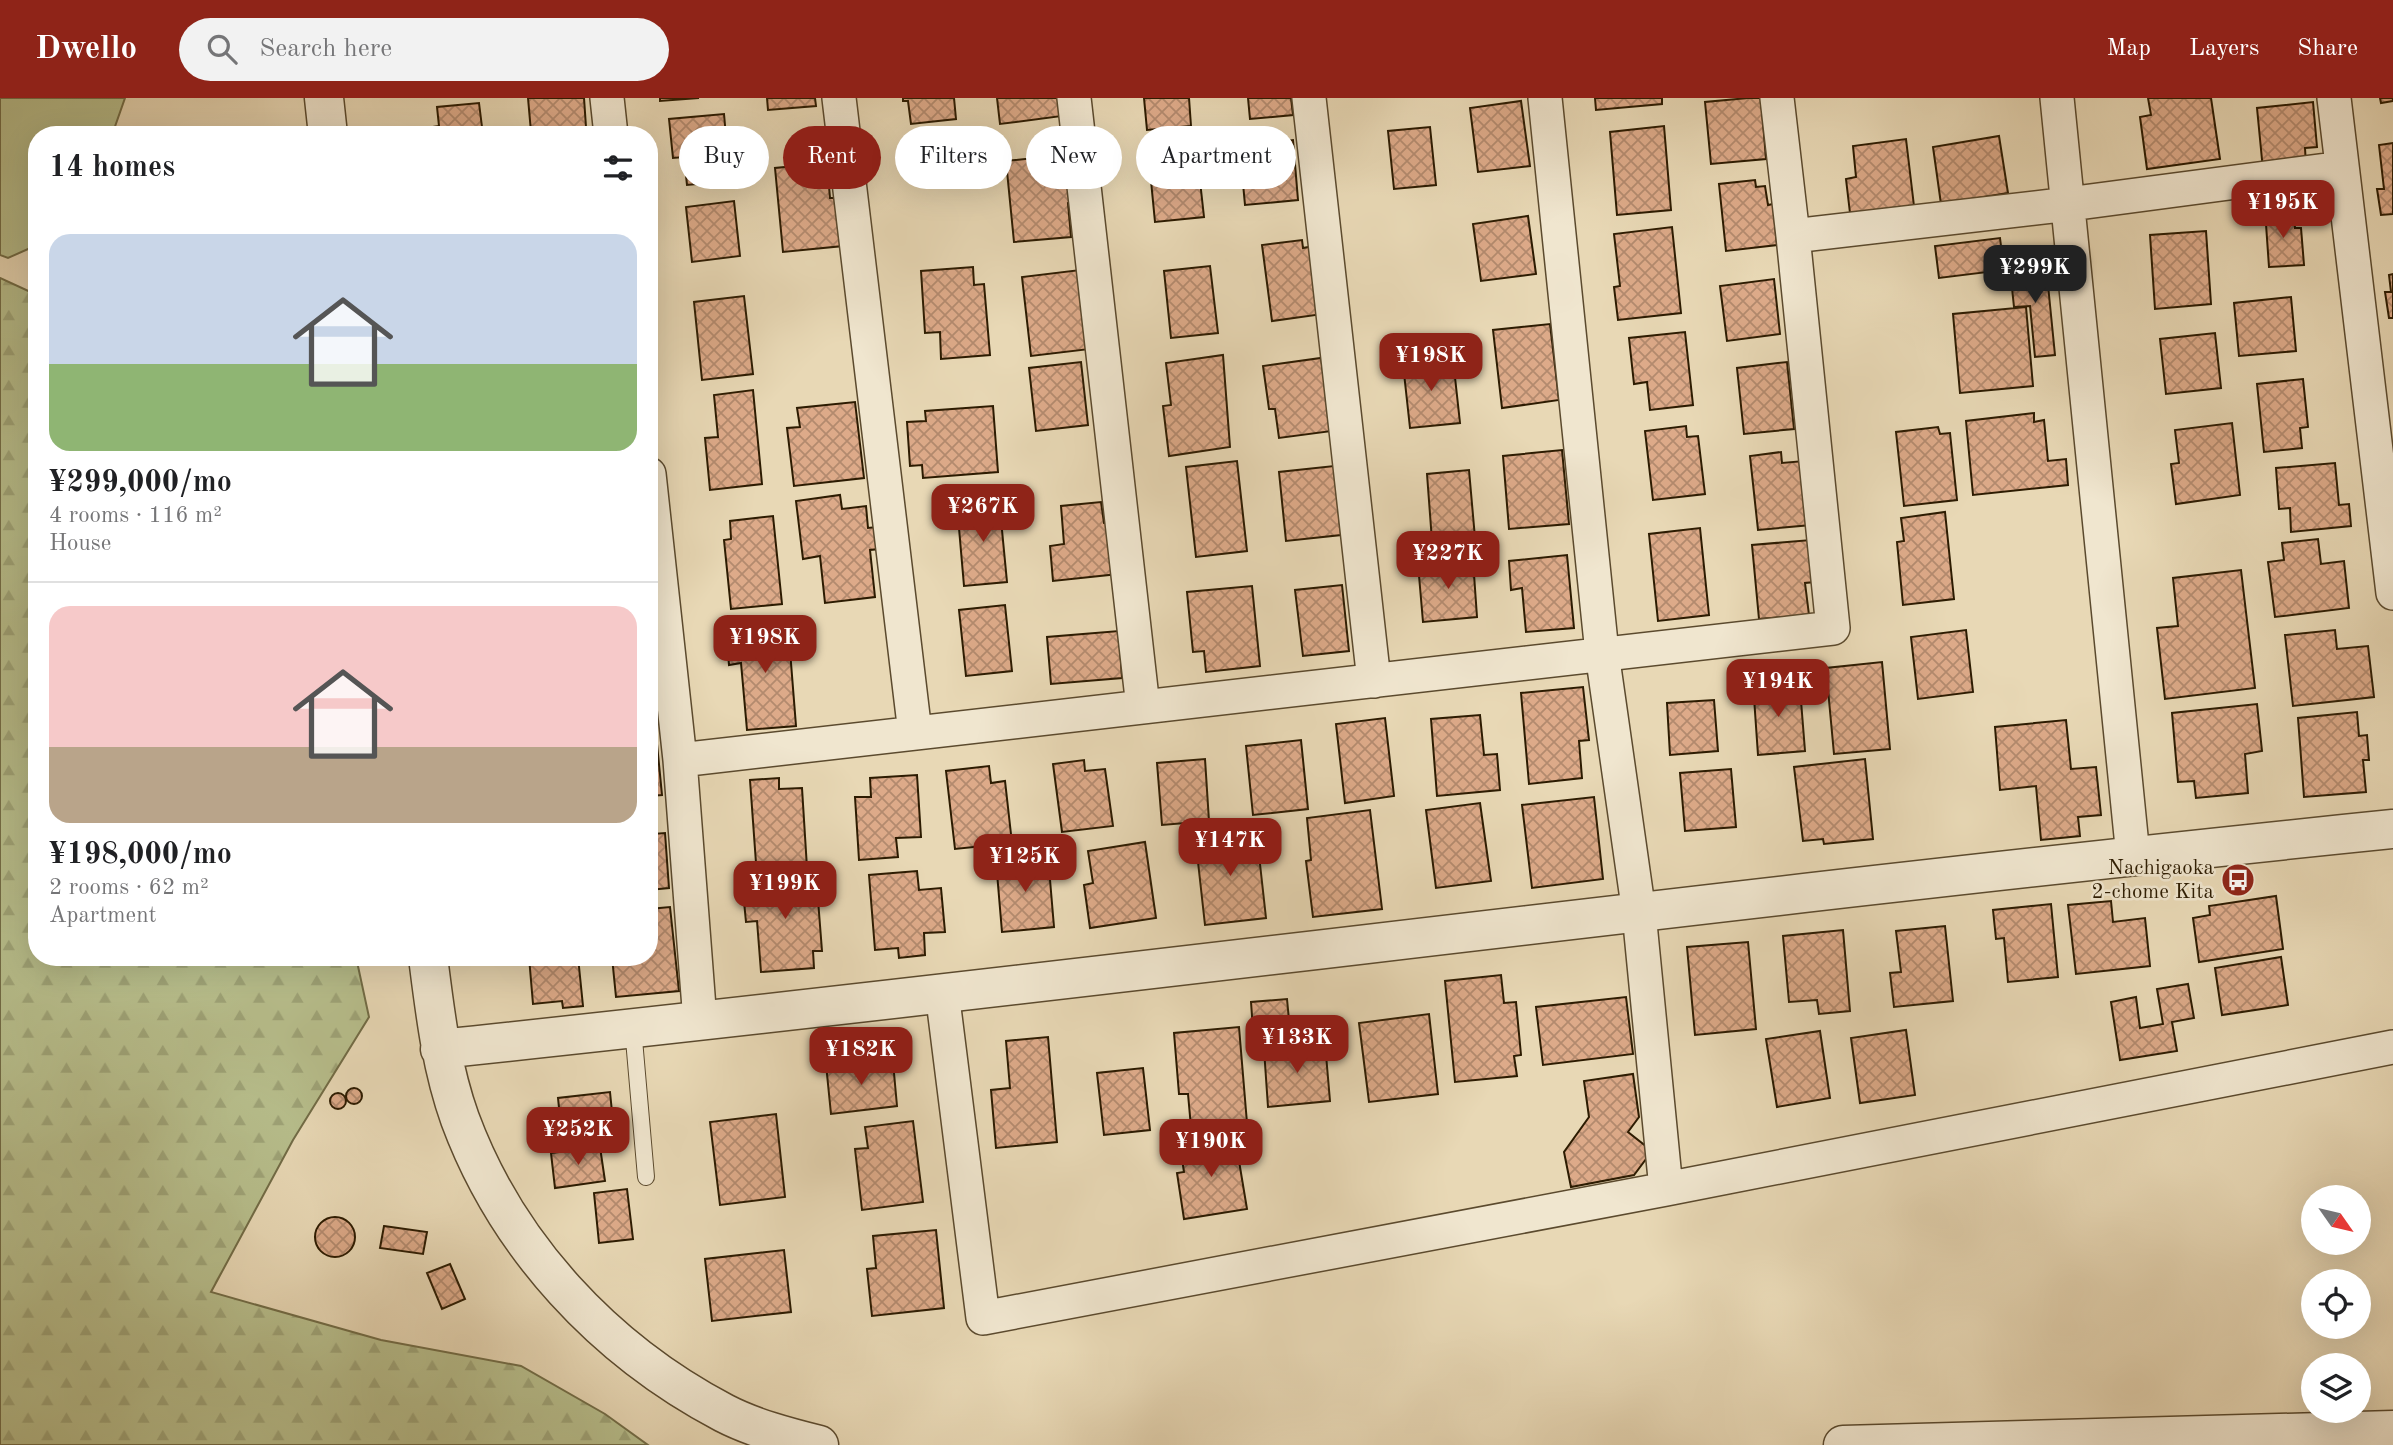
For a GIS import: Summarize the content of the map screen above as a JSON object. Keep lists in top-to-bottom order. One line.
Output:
{"places":{"bus stop":["Nachigaoka 2-chome Kita"]},"north":"bottom right","page":{"header":"Dwello","search":"Search here","nav":["Map","Layers","Share"],"chip":["Buy","Rent","Filters","New","Apartment"],"heading":"14 homes","price":["¥195K","¥299K","¥198K","¥267K","¥227K","¥198K","¥194K","¥147K","¥125K","¥199K","¥133K","¥182K","¥252K","¥190K"],"list":[{"name":"¥299,000/mo","note":"4 rooms · 116 m² · House"},{"name":"¥198,000/mo","note":"2 rooms · 62 m² · Apartment"}]}}
